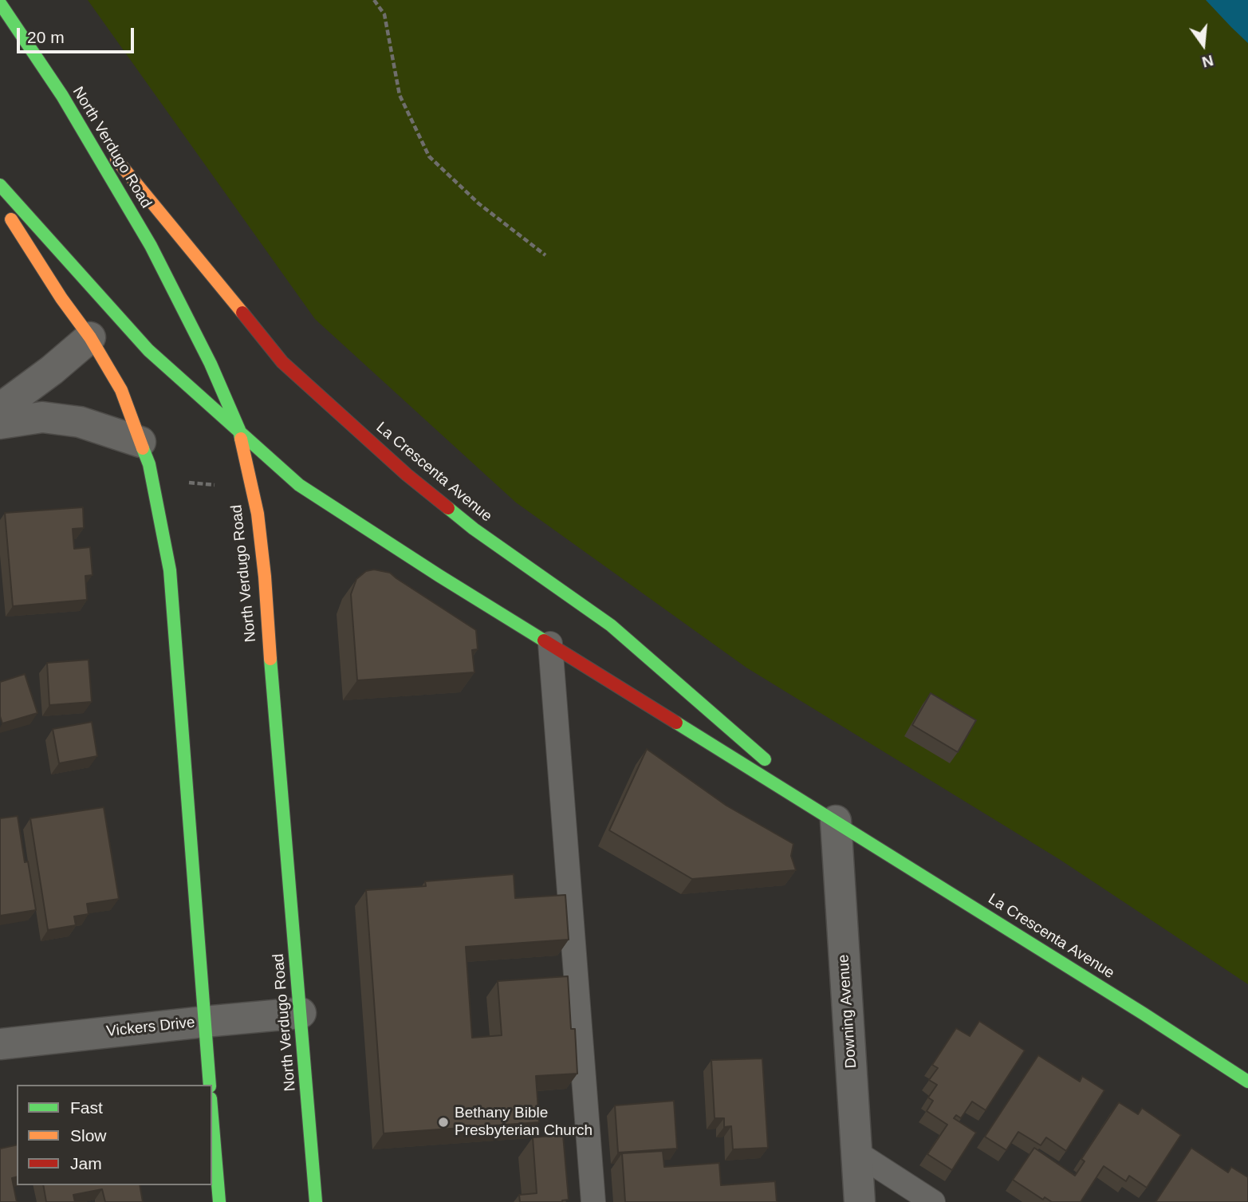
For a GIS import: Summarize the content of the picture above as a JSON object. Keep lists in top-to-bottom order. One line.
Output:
{"streets":{"main road":["North Verdugo Road","La Crescenta Avenue"],"street":["Downing Avenue","Vickers Drive"]},"crossings":[["North Verdugo Road","La Crescenta Avenue"],["North Verdugo Road","Vickers Drive"],["La Crescenta Avenue","Downing Avenue"]],"places":["Bethany Bible Presbyterian Church"],"legend":["Fast","Slow","Jam"],"scale_bar":"20 m","north":"bottom"}
